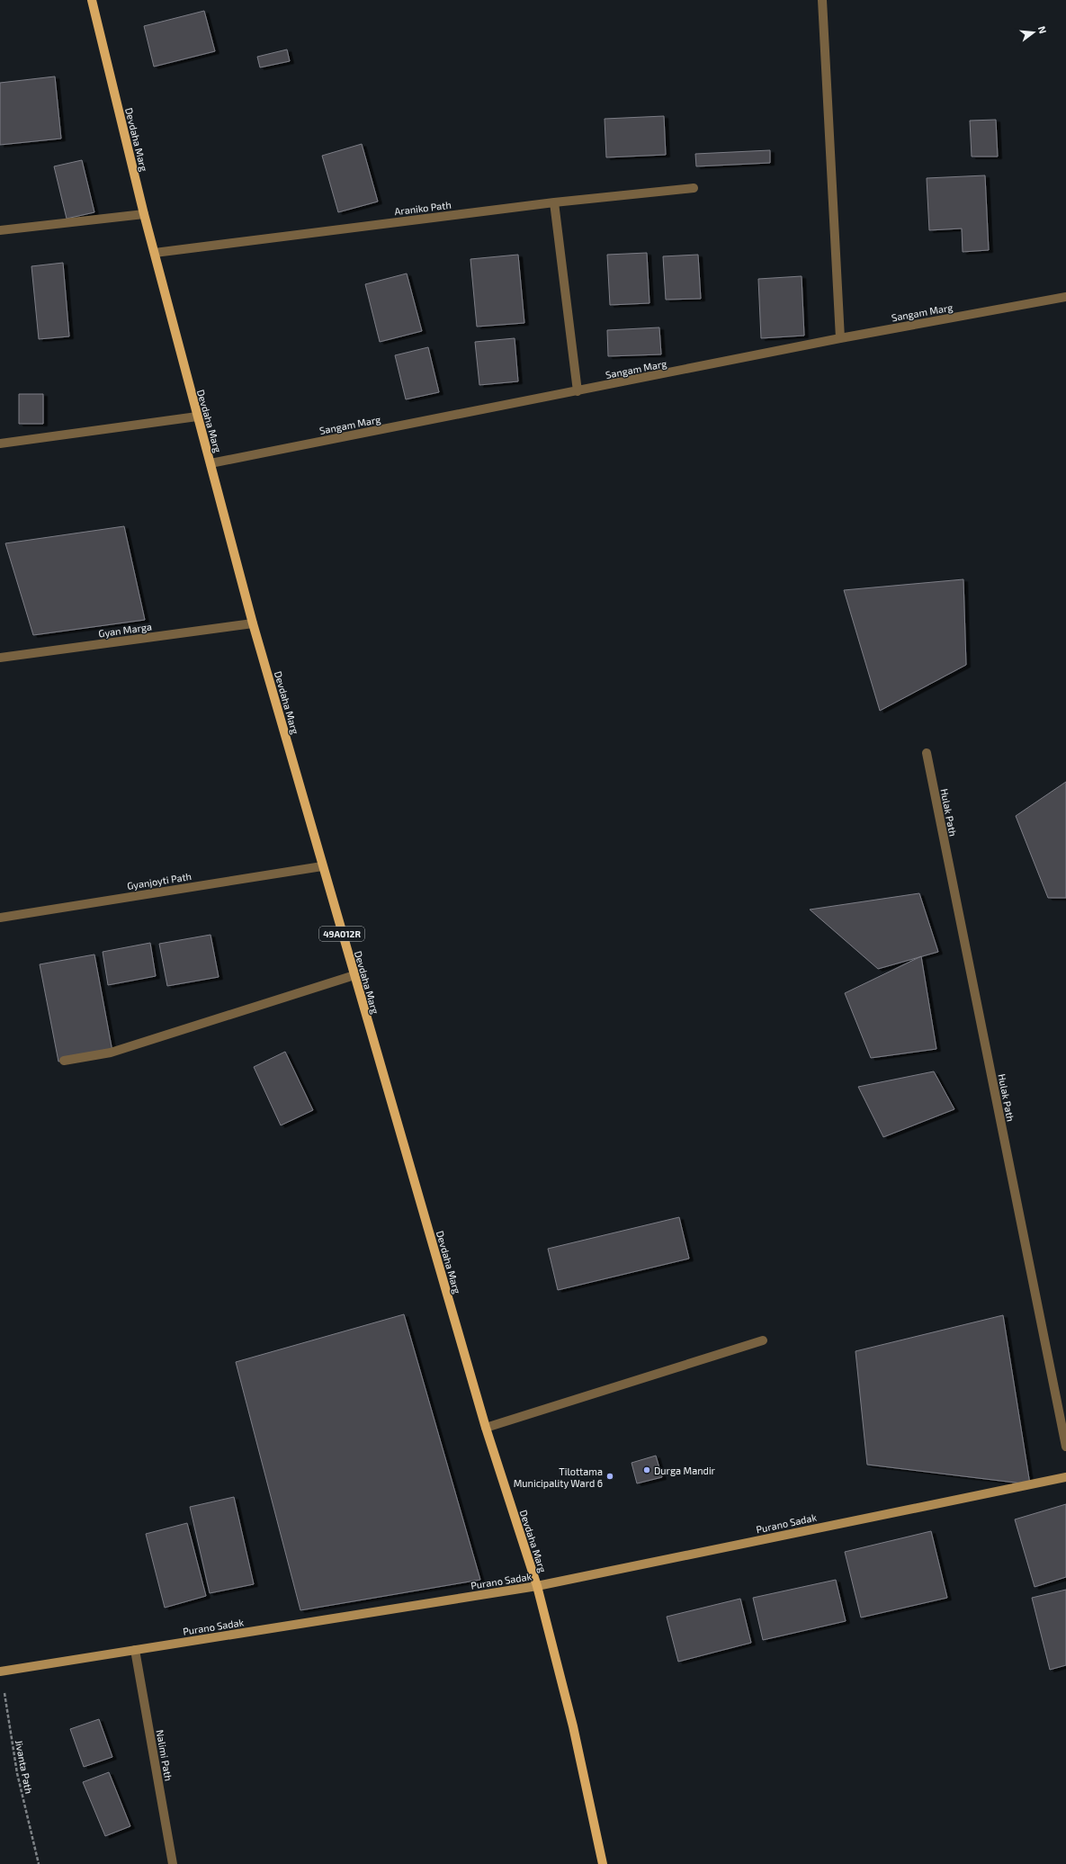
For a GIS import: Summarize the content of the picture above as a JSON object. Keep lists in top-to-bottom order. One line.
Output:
{"streets":{"main road":["Devdaha Marg","49A012R","Purano Sadak"],"street":["Araniko Path","Sangam Marg","Gyan Marga","Hulak Path","Gyanjoyti Path","Nalimi Path"],"path":["Jivanta Path"]},"crossings":[["Devdaha Marg","Araniko Path"],["Devdaha Marg","Sangam Marg"],["Devdaha Marg","Gyan Marga"],["Devdaha Marg","Gyanjoyti Path"],["Devdaha Marg","Purano Sadak"],["Purano Sadak","Nalimi Path"],["Purano Sadak","Jivanta Path"]],"places":["Durga Mandir","Tilottama Municipality Ward 6"],"north":"right"}
